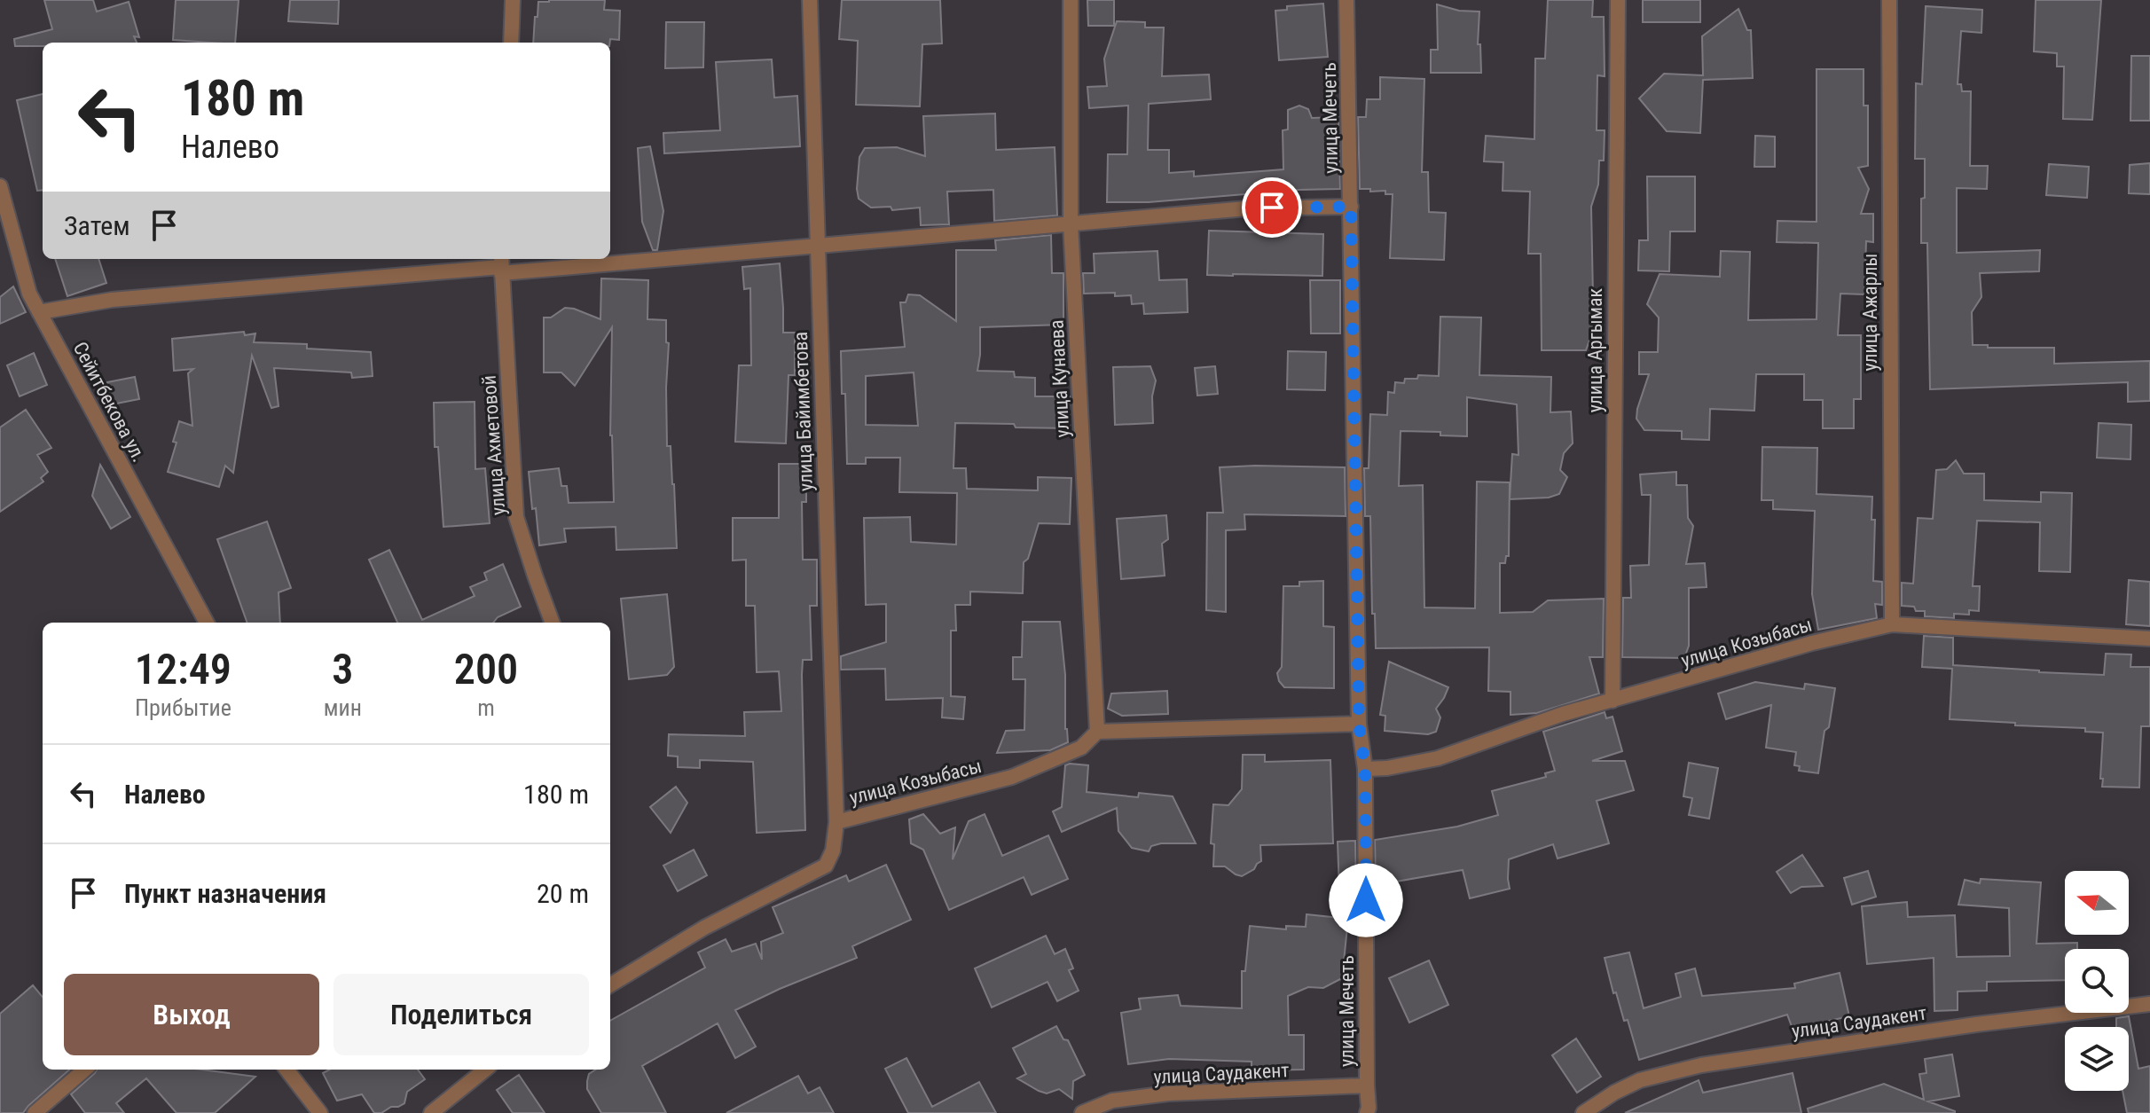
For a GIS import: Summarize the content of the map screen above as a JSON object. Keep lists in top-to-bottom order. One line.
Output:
{"streets":{"street":["улица Мечеть","улица Ажарлы","улица Аргымак","улица Кунаева","Сейитбекова ул.","улица Байимбетова","улица Ахметовой","улица Козыбасы","улица Саудакент"]},"crossings":[["улица Мечеть","улица Козыбасы"],["улица Мечеть","улица Саудакент"],["улица Ажарлы","улица Козыбасы"],["улица Аргымак","улица Козыбасы"],["улица Кунаева","улица Козыбасы"],["улица Байимбетова","улица Козыбасы"]],"north":"left","page":{"turn":["180 m","Налево"],"then":"Затем","eta":["12:49","Прибытие","3","мин","200","m"],"list":[{"name":"Налево","value":"180 m"},{"name":"Пункт назначения","value":"20 m"}],"buttons":["Выход","Поделиться"]}}
